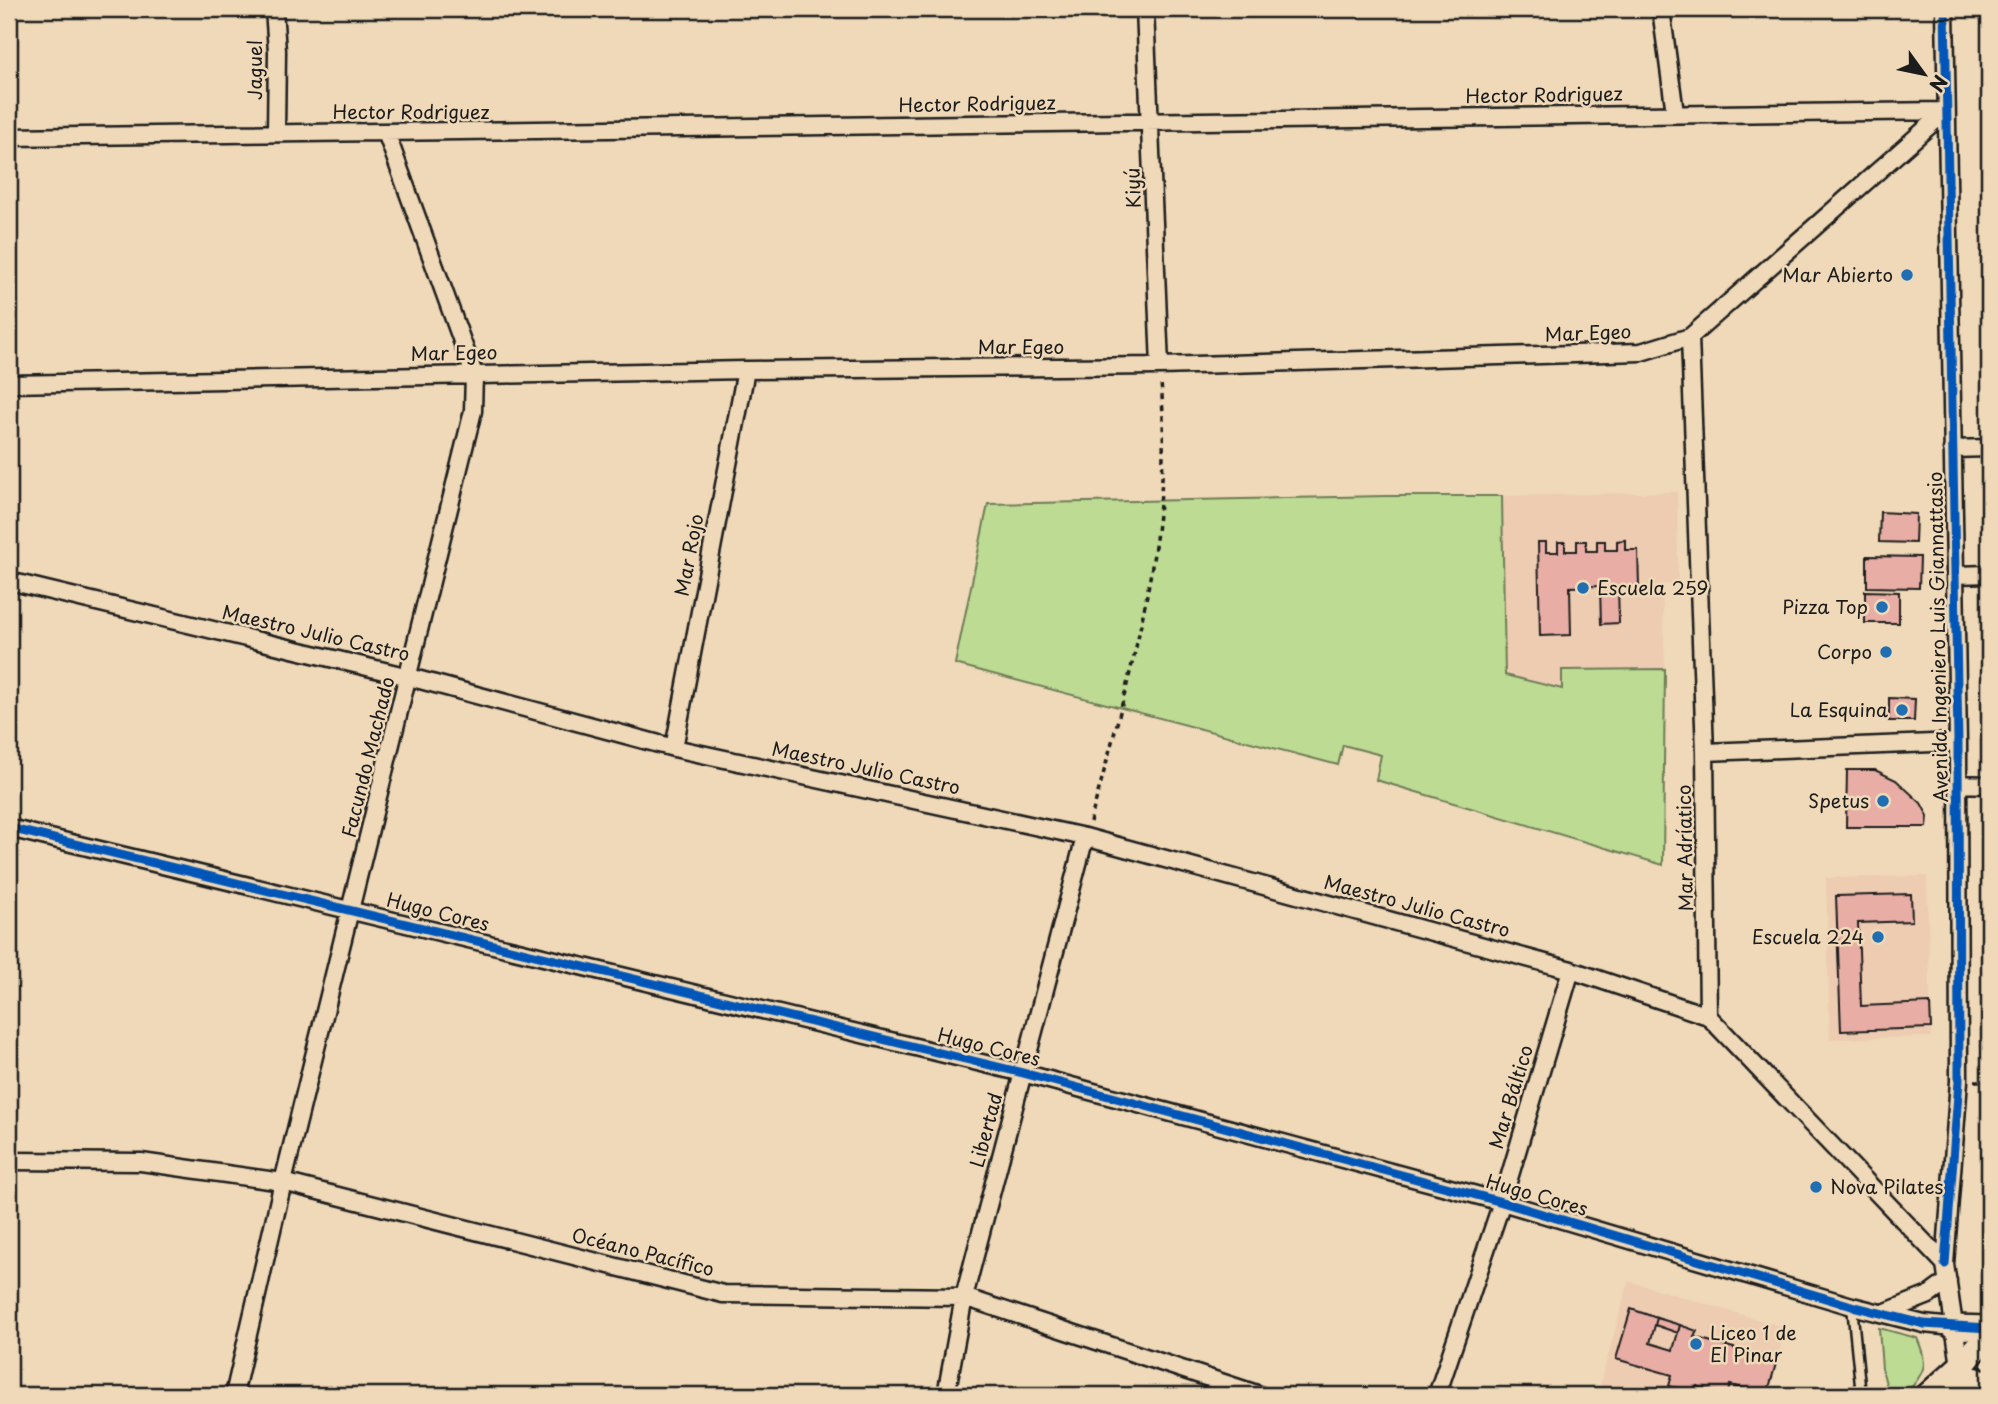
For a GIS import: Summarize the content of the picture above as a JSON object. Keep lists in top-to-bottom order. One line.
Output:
{"streets":{"street":["Jaguel","Hector Rodriguez","Kiyú","Mar Egeo","Mar Rojo","Maestro Julio Castro","Avenida Ingeniero Luis Giannattasio","Facundo Machado","Mar Adríatico","Hugo Cores","Mar Báltico","Libertad","Océano Pacífico"]},"crossings":[["Jaguel","Hector Rodriguez"],["Hector Rodriguez","Kiyú"],["Hector Rodriguez","Mar Egeo"],["Hector Rodriguez","Avenida Ingeniero Luis Giannattasio"],["Hector Rodriguez","Facundo Machado"],["Kiyú","Mar Egeo"],["Mar Egeo","Mar Rojo"],["Mar Egeo","Avenida Ingeniero Luis Giannattasio"],["Mar Egeo","Facundo Machado"],["Mar Egeo","Mar Adríatico"],["Mar Rojo","Maestro Julio Castro"],["Maestro Julio Castro","Facundo Machado"],["Maestro Julio Castro","Mar Adríatico"],["Maestro Julio Castro","Mar Báltico"],["Maestro Julio Castro","Libertad"],["Avenida Ingeniero Luis Giannattasio","Hugo Cores"],["Facundo Machado","Hugo Cores"],["Facundo Machado","Océano Pacífico"],["Hugo Cores","Mar Báltico"],["Hugo Cores","Libertad"],["Libertad","Océano Pacífico"]],"places":["Mar Abierto","Escuela 259","Pizza Top","Corpo","La Esquina","Spetus","Escuela 224","Nova Pilates","Liceo 1 de El Pinar"],"north":"bottom right"}
